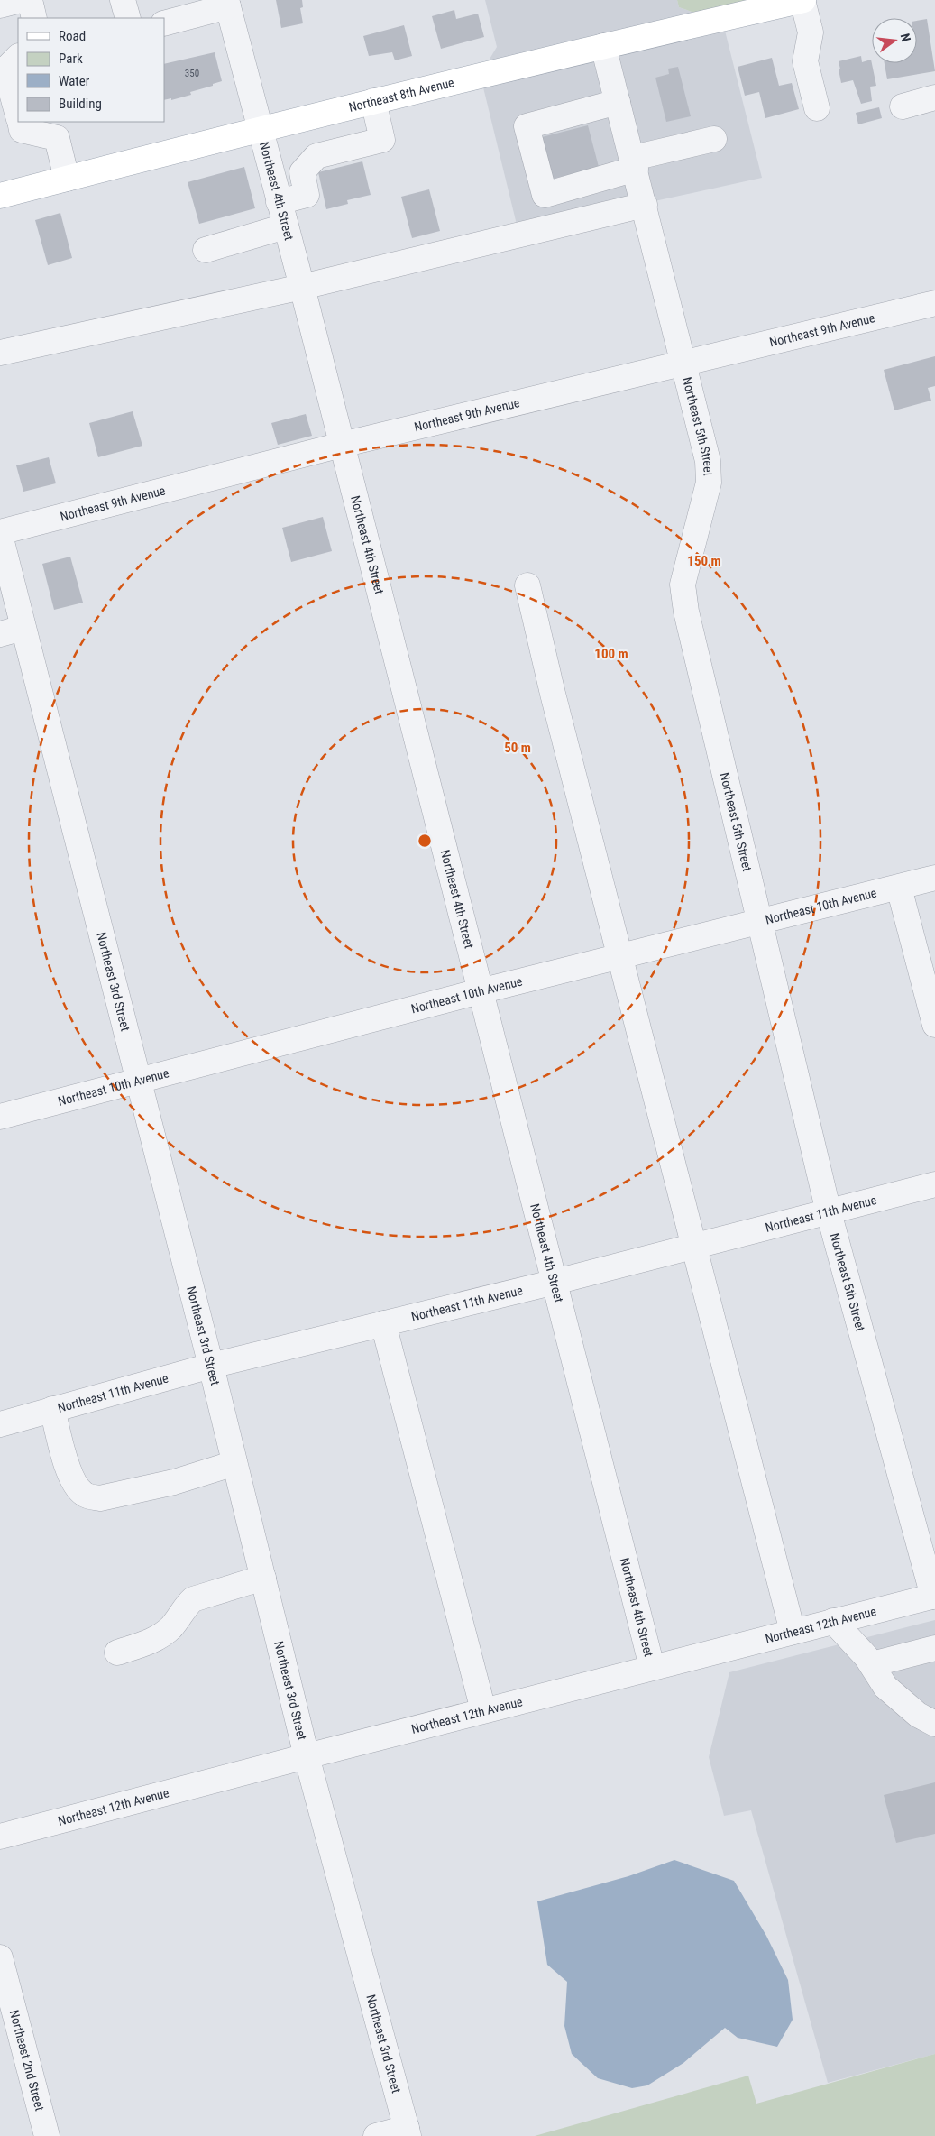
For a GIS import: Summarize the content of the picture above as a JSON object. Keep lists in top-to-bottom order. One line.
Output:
{"streets":{"main road":["Northeast 8th Avenue"],"street":["Northeast 4th Street","Northeast 9th Avenue","Northeast 5th Street","Northeast 10th Avenue","Northeast 3rd Street","Northeast 11th Avenue","Northeast 12th Avenue","Northeast 2nd Street"]},"crossings":[["Northeast 8th Avenue","Northeast 4th Street"],["Northeast 8th Avenue","Northeast 5th Street"],["Northeast 4th Street","Northeast 9th Avenue"],["Northeast 4th Street","Northeast 10th Avenue"],["Northeast 4th Street","Northeast 11th Avenue"],["Northeast 4th Street","Northeast 12th Avenue"],["Northeast 9th Avenue","Northeast 5th Street"],["Northeast 9th Avenue","Northeast 3rd Street"],["Northeast 5th Street","Northeast 10th Avenue"],["Northeast 5th Street","Northeast 11th Avenue"],["Northeast 5th Street","Northeast 12th Avenue"],["Northeast 10th Avenue","Northeast 3rd Street"],["Northeast 3rd Street","Northeast 11th Avenue"],["Northeast 3rd Street","Northeast 12th Avenue"]],"house_numbers":["350"],"legend":["Road","Park","Water","Building"],"north":"right","rings":["150 m","100 m","50 m"]}
